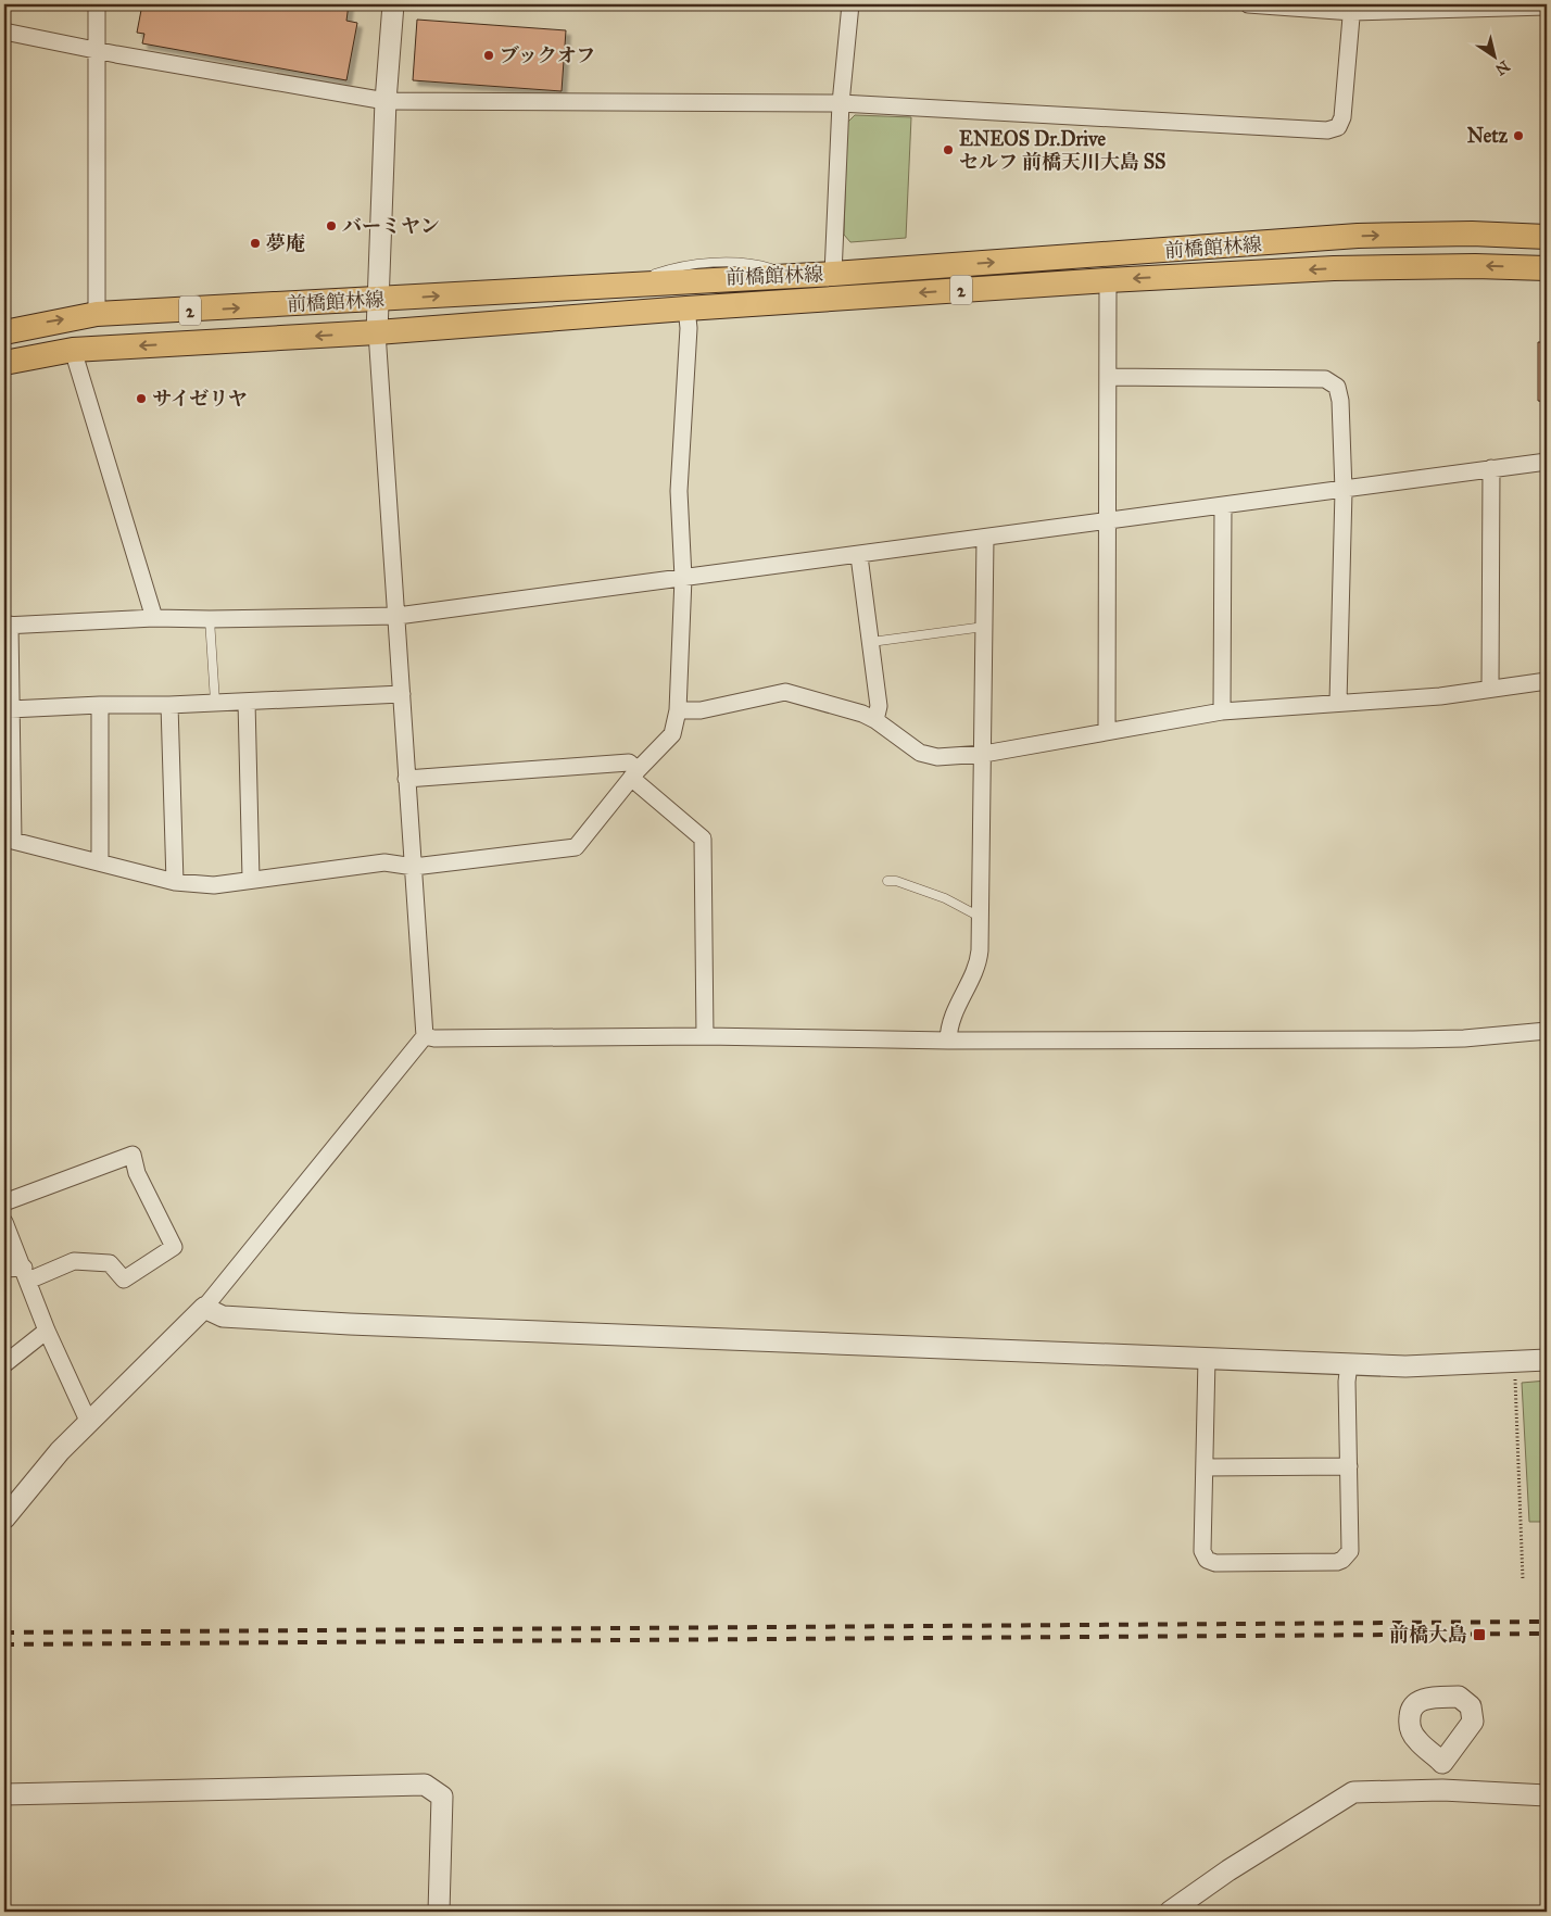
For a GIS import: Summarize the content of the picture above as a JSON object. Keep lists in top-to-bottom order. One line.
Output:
{"streets":{"main road":["前橋館林線","2"]},"places":{"other":["ブックオフ","Netz","ENEOS Dr.Drive セルフ 前橋天川大島 SS","バーミヤン","夢庵","サイゼリヤ"],"transit":["前橋大島"]},"north":"bottom right"}
